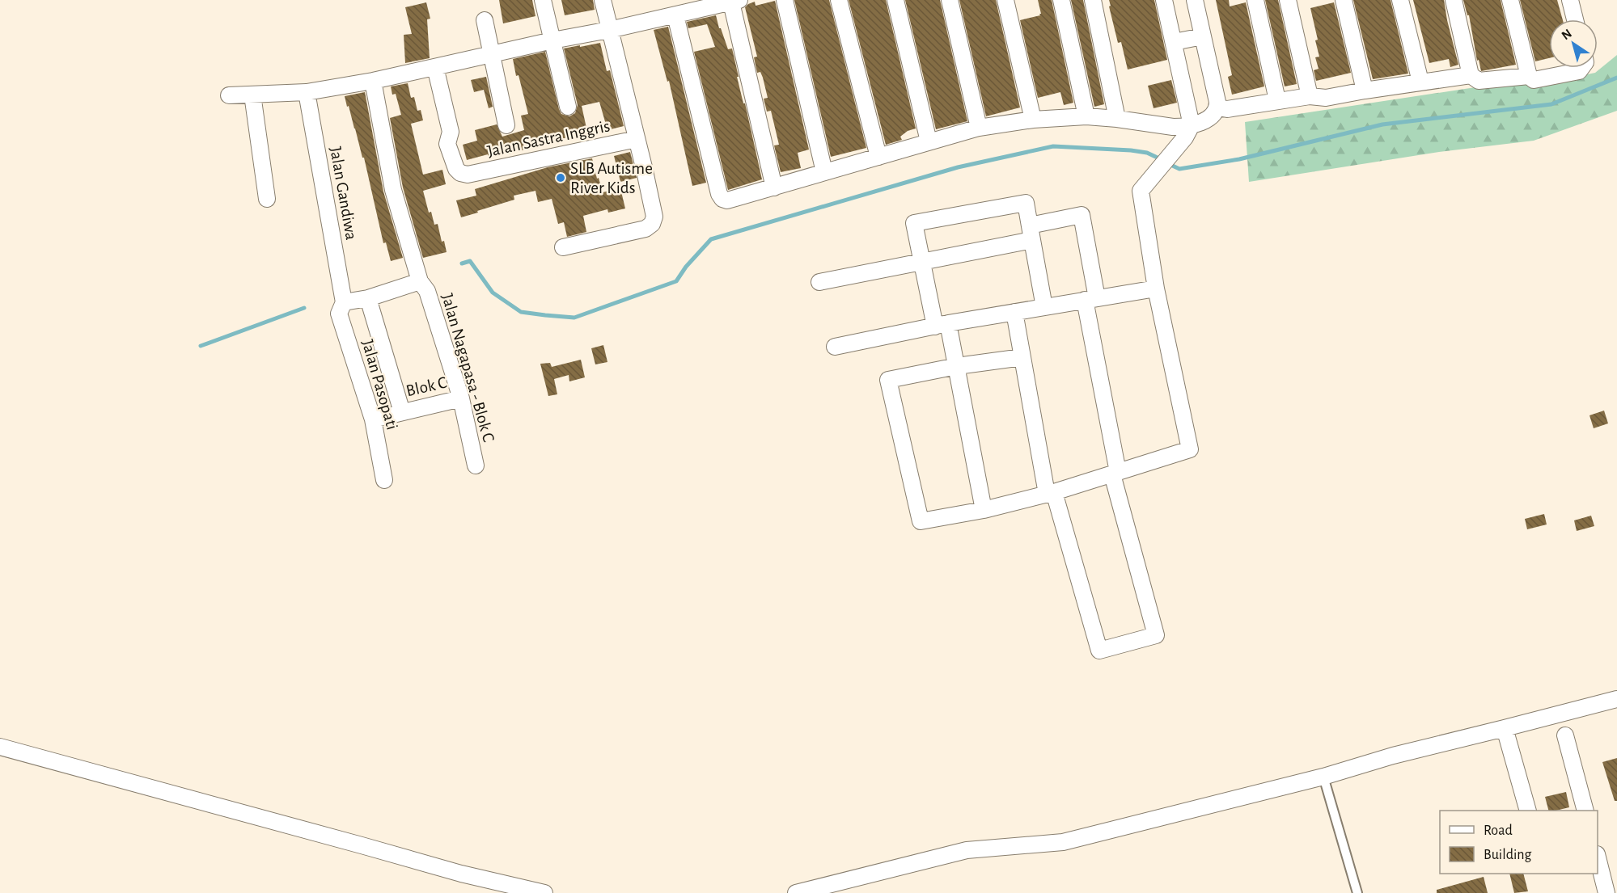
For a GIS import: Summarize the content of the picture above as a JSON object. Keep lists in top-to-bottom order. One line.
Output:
{"streets":{"street":["Jalan Sastra Inggris","Jalan Gandiwa","Jalan Nagapasa - Blok C","Jalan Pasopati","Blok C"]},"crossings":[["Jalan Gandiwa","Jalan Pasopati"],["Jalan Nagapasa - Blok C","Blok C"],["Jalan Pasopati","Blok C"]],"places":["SLB Autisme River Kids"],"legend":["Road","Building"],"north":"top left"}
